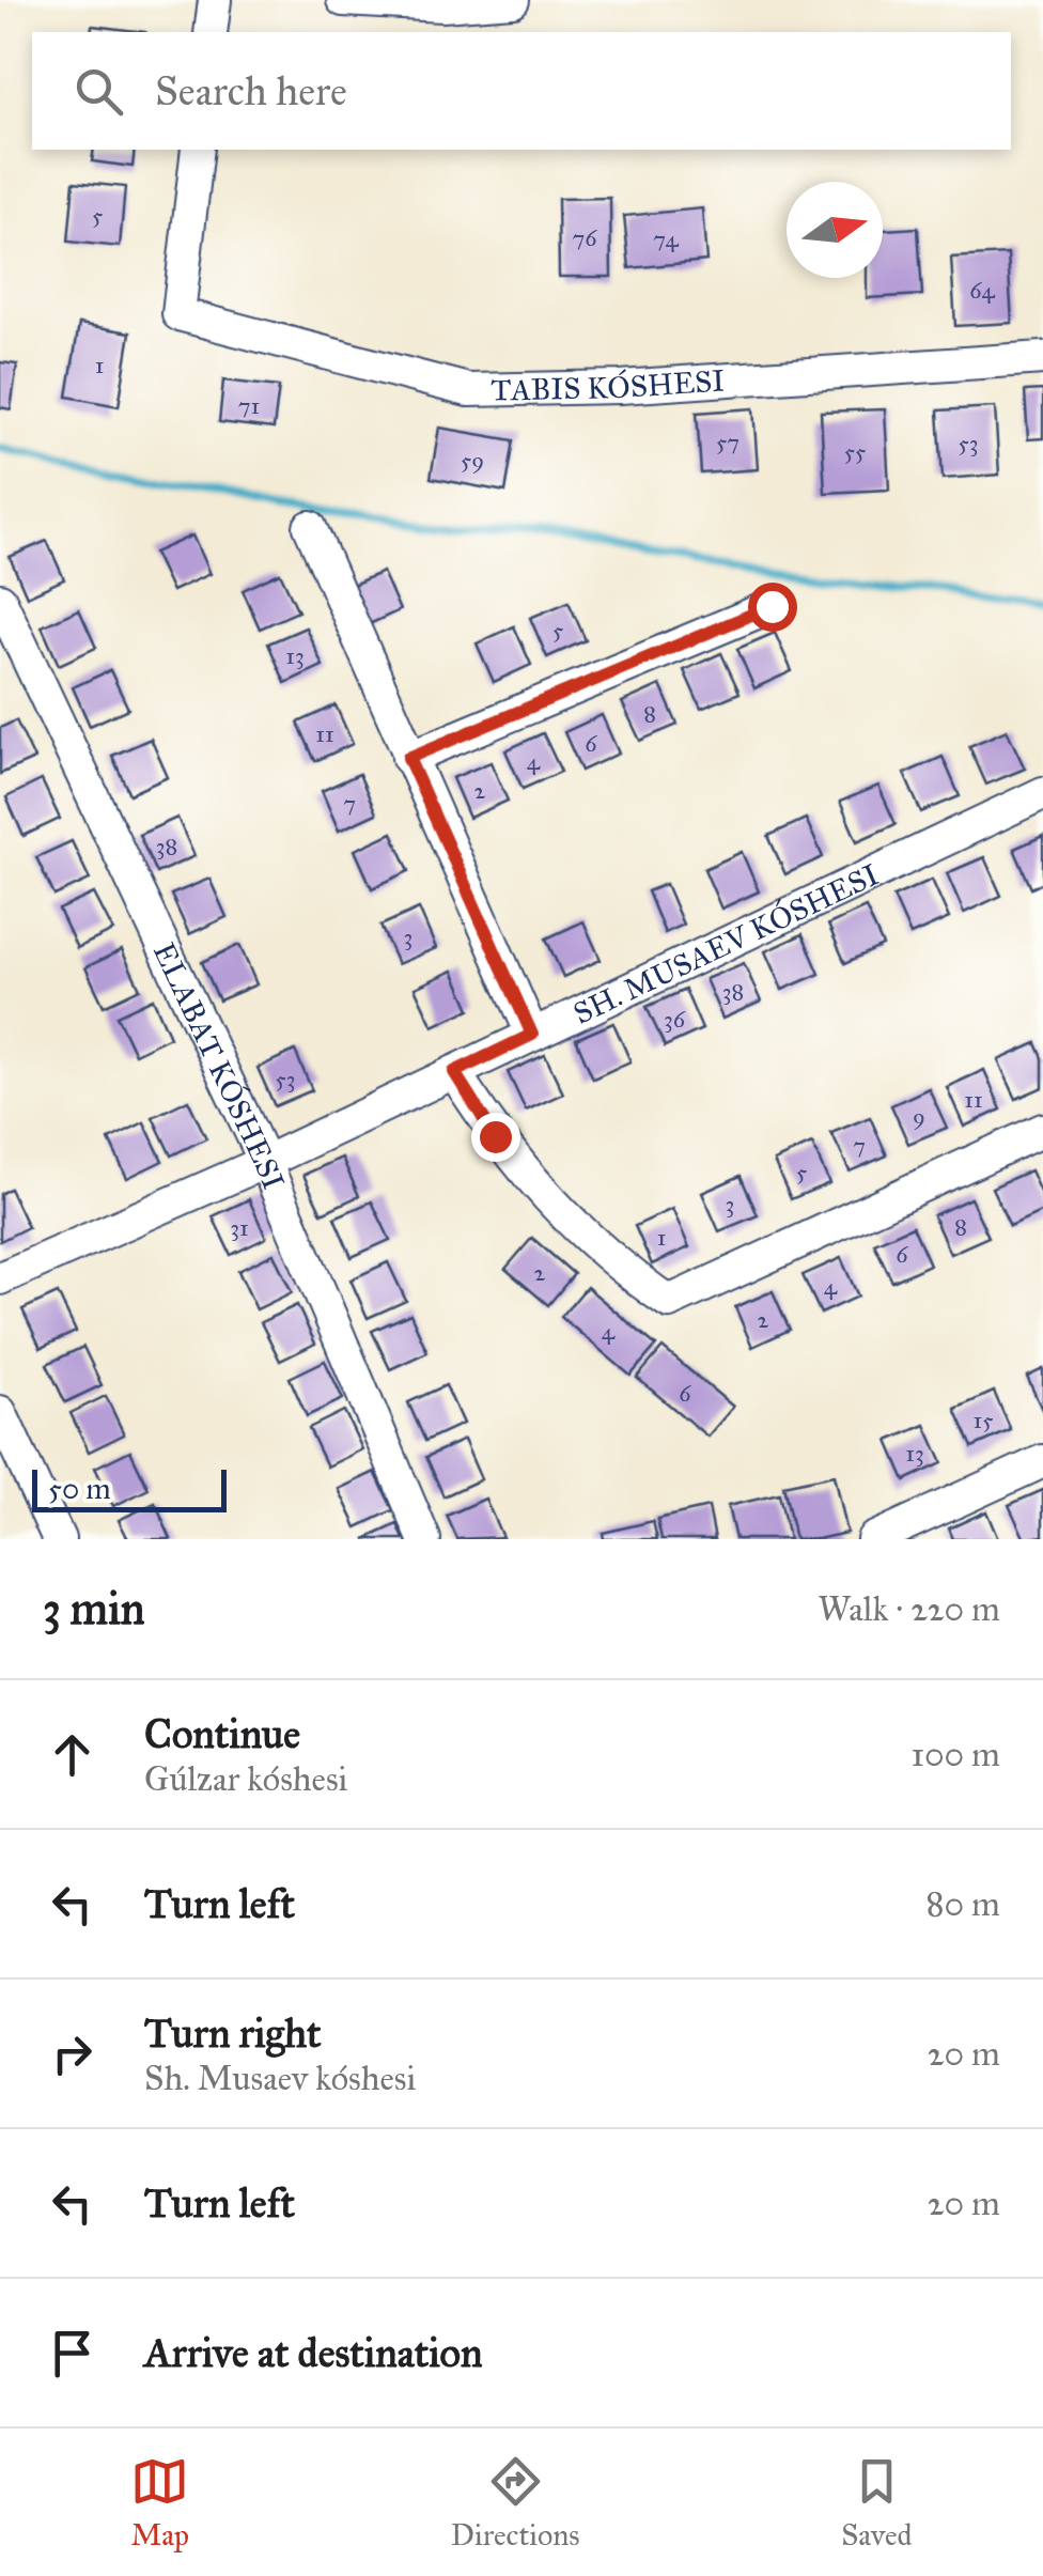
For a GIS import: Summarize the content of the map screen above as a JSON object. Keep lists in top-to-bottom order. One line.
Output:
{"streets":{"street":["SH. MUSAEV KÓSHESI","ELABAT KÓSHESI"]},"crossings":[["SH. MUSAEV KÓSHESI","ELABAT KÓSHESI"]],"house_numbers":["5","76","74","64","1","71","57","53","55","59","5","13","8","11","6","4","2","7","38","3","38","36","53","11","9","7","5","3","8","31","1","6","2","4","2","4","6","15","13"],"scale_bar":"50 m","north":"right","page":{"search":"Search here","scale":"50 m","heading":["3 min","Walk · 220 m"],"list":[["Continue","Gúlzar kóshesi","100 m"],["Turn left","80 m"],["Turn right","Sh. Musaev kóshesi","20 m"],["Turn left","20 m"],"Arrive at destination"],"nav":["Map","Directions","Saved"]}}
